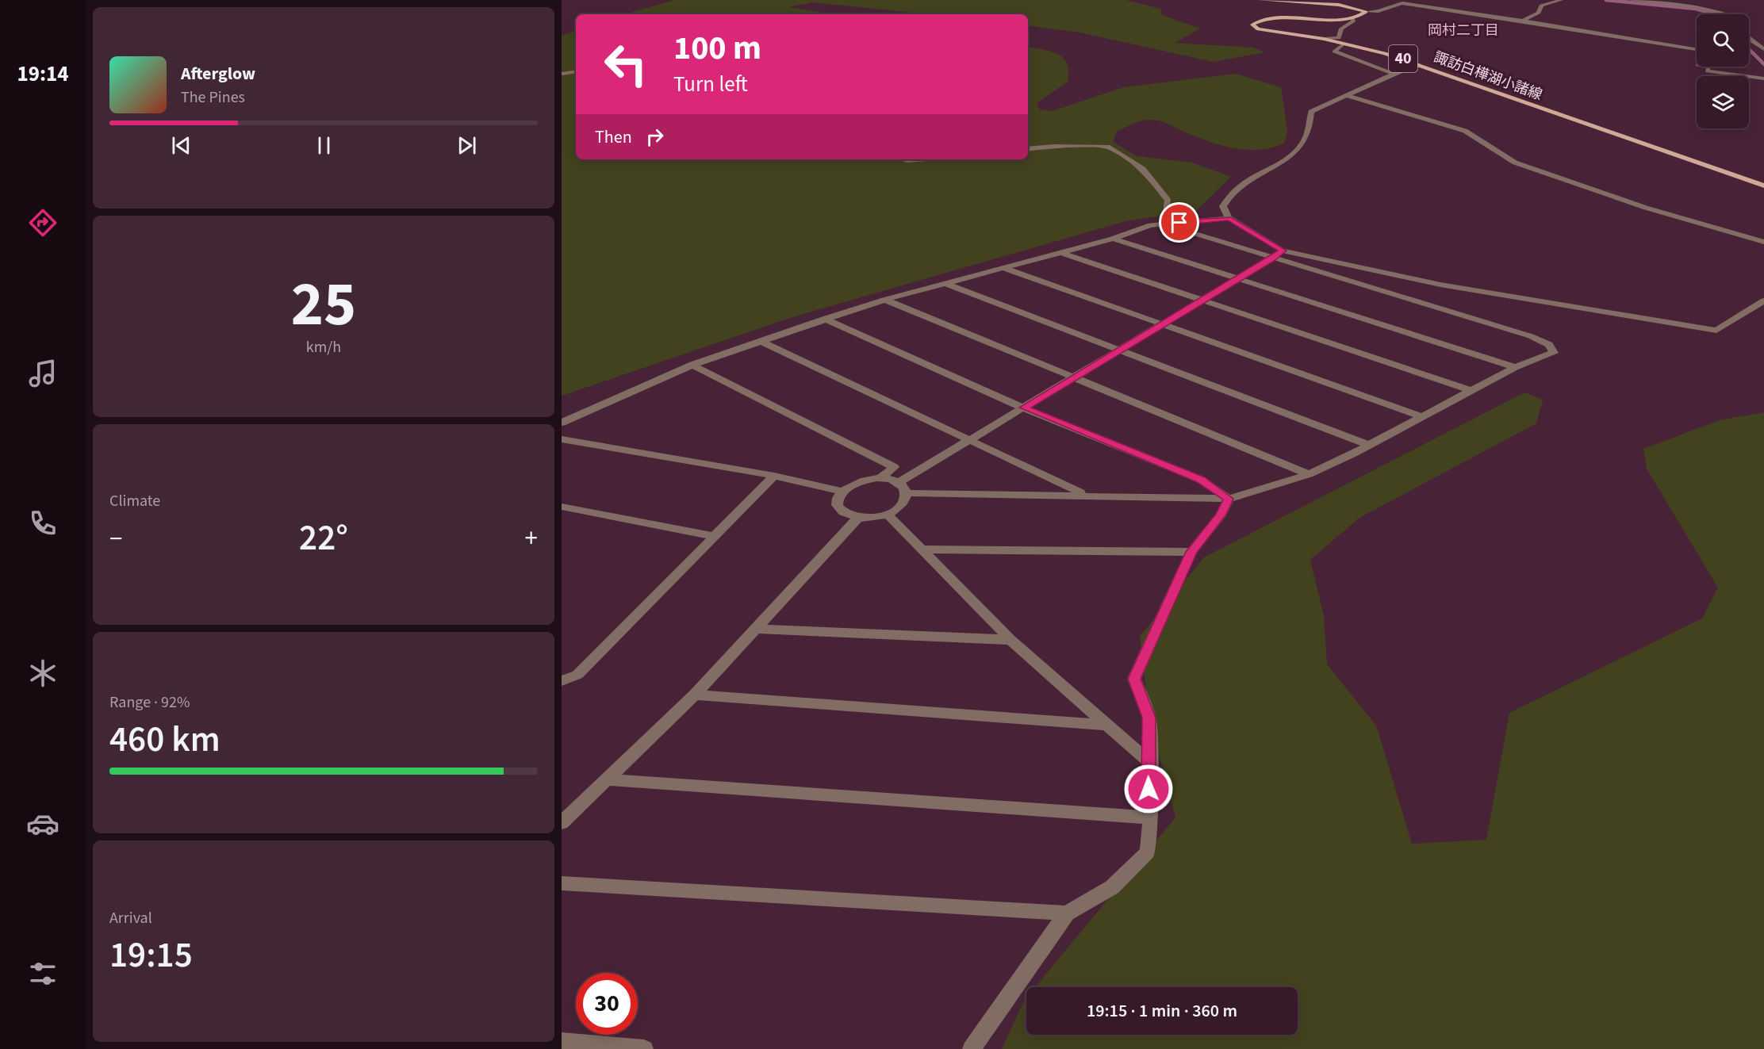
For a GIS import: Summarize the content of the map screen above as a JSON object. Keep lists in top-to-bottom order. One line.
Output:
{"streets":{"main road":["40","諏訪白樺湖小諸線"]},"districts":["岡村二丁目"],"page":{"tabs":"19:14","turn":["100 m","Turn left"],"song":["Afterglow","The Pines"],"then":"Then","tile":[["25","km/h"],"Climate",["Range · 92%","460 km"],["Arrival","19:15"]],"heat":["−","22°","+"],"limit":"30","trip":"19:15 · 1 min · 360 m"}}
